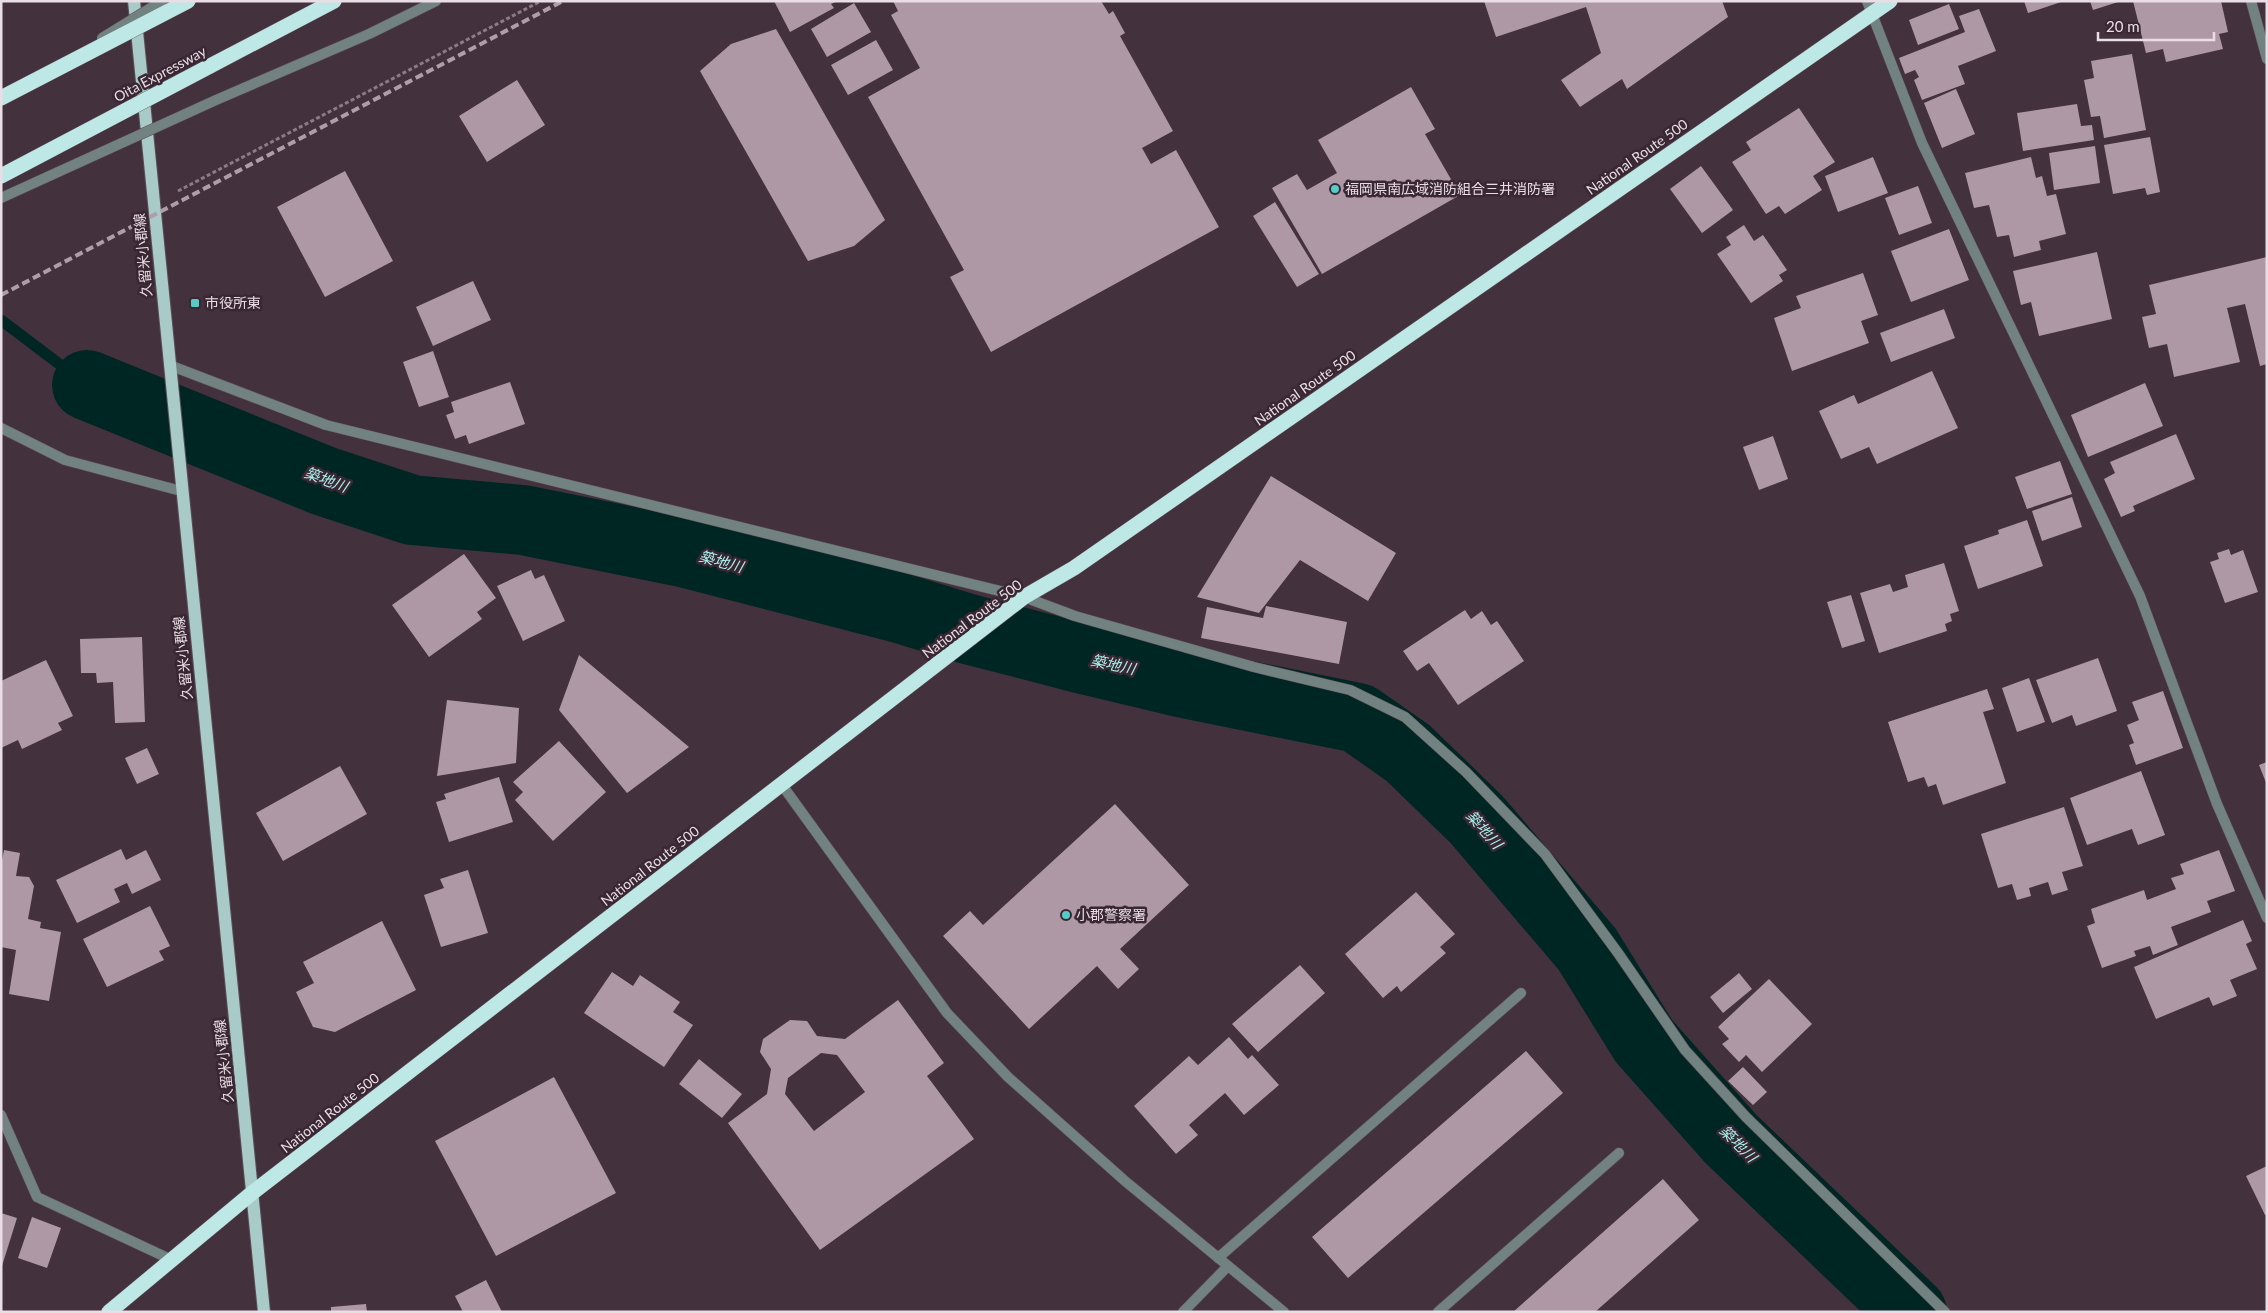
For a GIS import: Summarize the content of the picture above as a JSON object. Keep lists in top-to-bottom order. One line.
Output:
{"streets":{"highway":["Oita Expressway","National Route 500"],"main road":["久留米小郡線"]},"crossings":[["National Route 500","久留米小郡線"]],"water":["築地川"],"places":{"other":["福岡県南広域消防組合三井消防署","小郡警察署"],"transit":["市役所東"]},"scale_bar":"20 m"}
